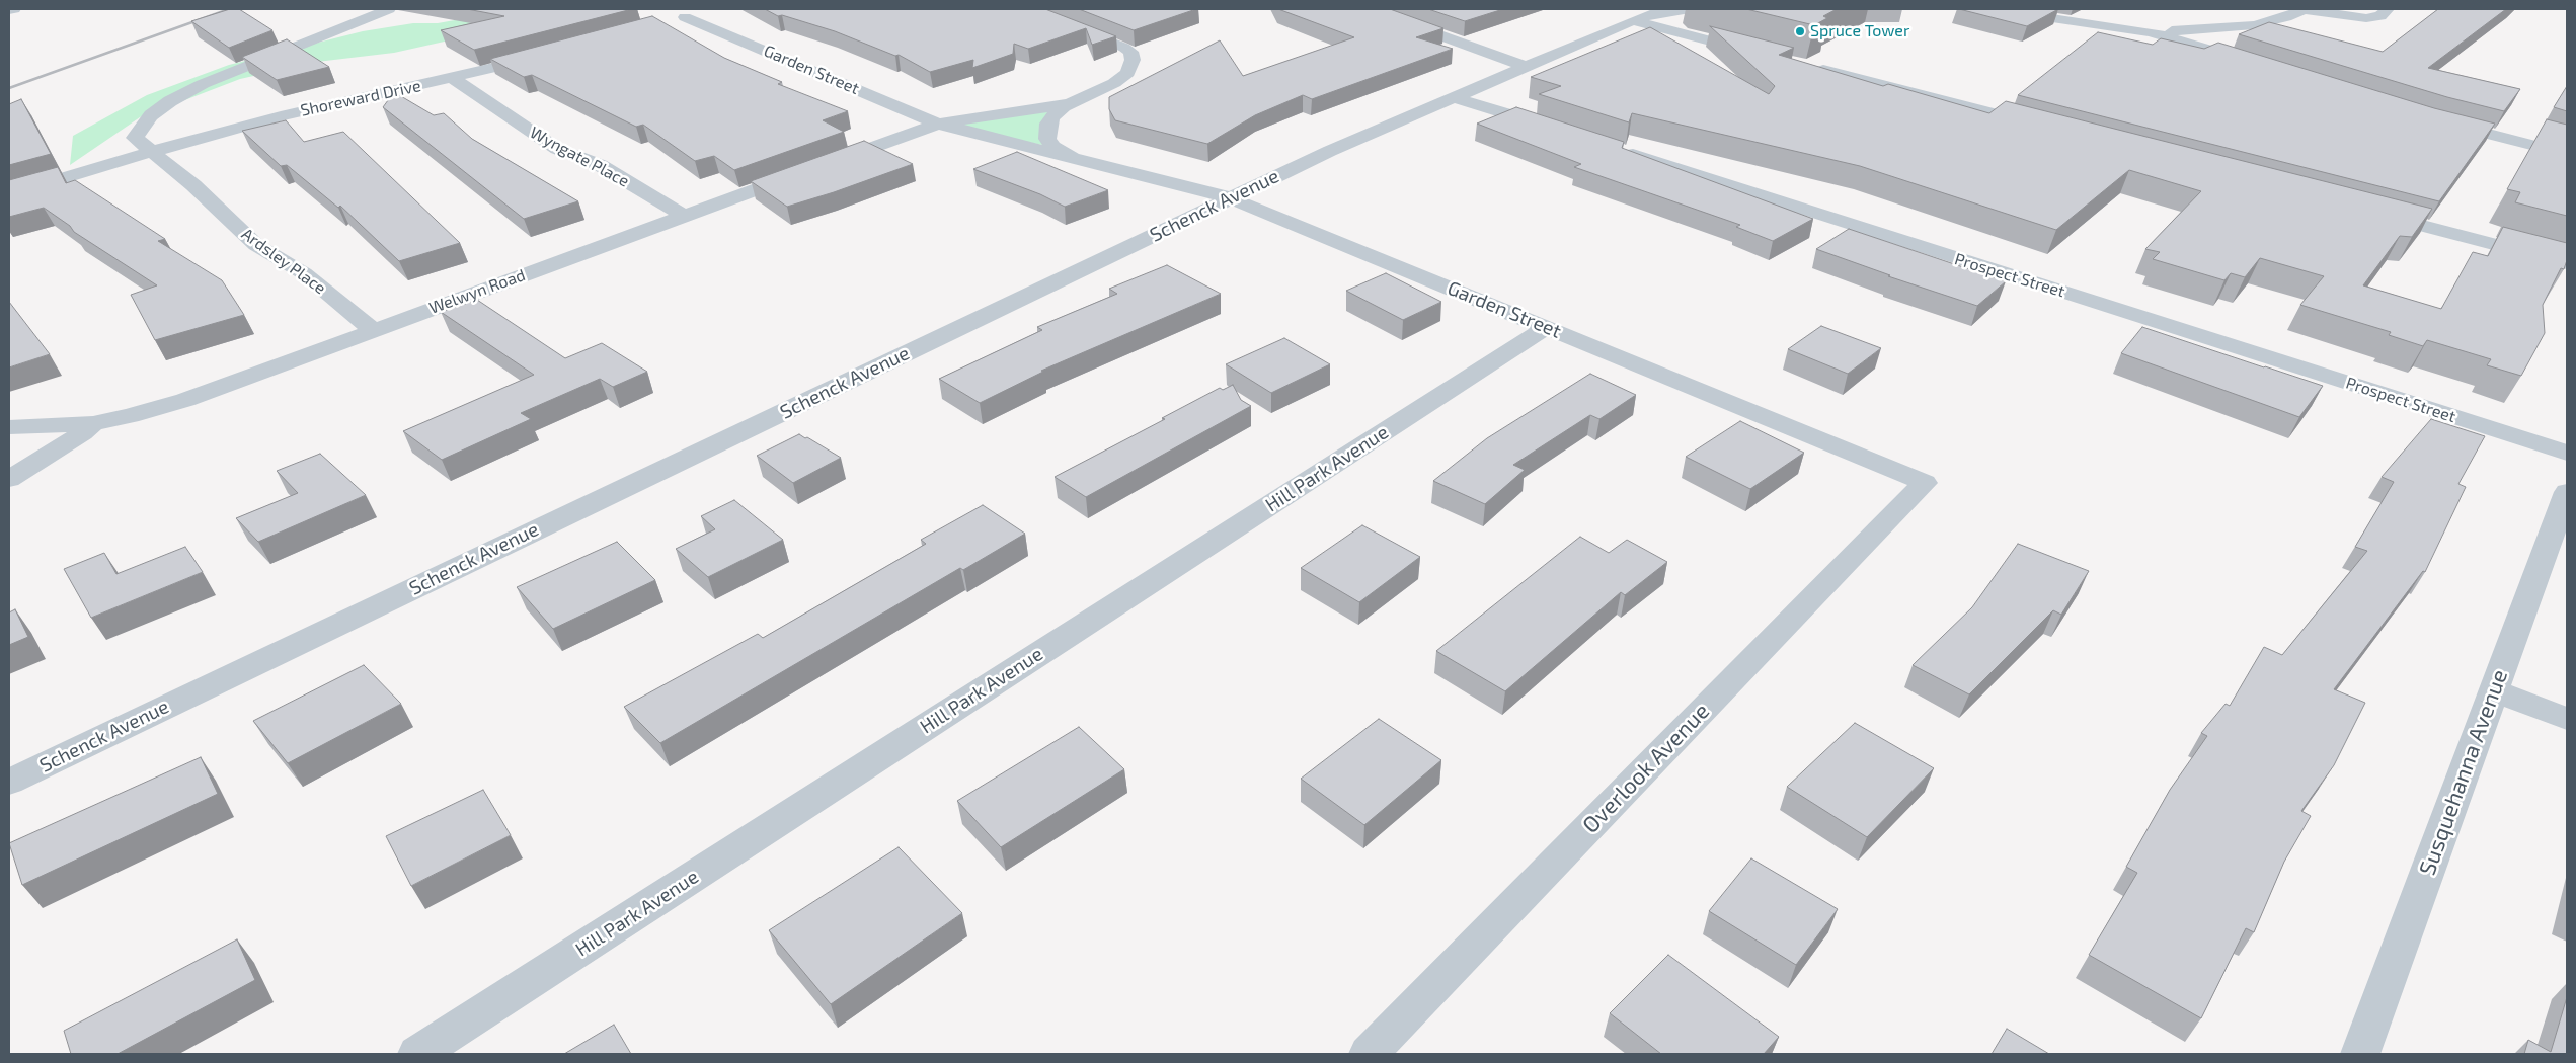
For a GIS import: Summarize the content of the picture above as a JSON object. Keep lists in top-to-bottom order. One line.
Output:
{"streets":{"street":["Garden Street","Shoreward Drive","Wyngate Place","Schenck Avenue","Ardsley Place","Prospect Street","Welwyn Road","Hill Park Avenue","Overlook Avenue","Susquehanna Avenue"]},"crossings":[["Garden Street","Schenck Avenue"],["Garden Street","Welwyn Road"],["Garden Street","Hill Park Avenue"],["Garden Street","Overlook Avenue"],["Shoreward Drive","Wyngate Place"],["Shoreward Drive","Ardsley Place"],["Wyngate Place","Welwyn Road"],["Ardsley Place","Welwyn Road"]],"places":["Spruce Tower"]}
